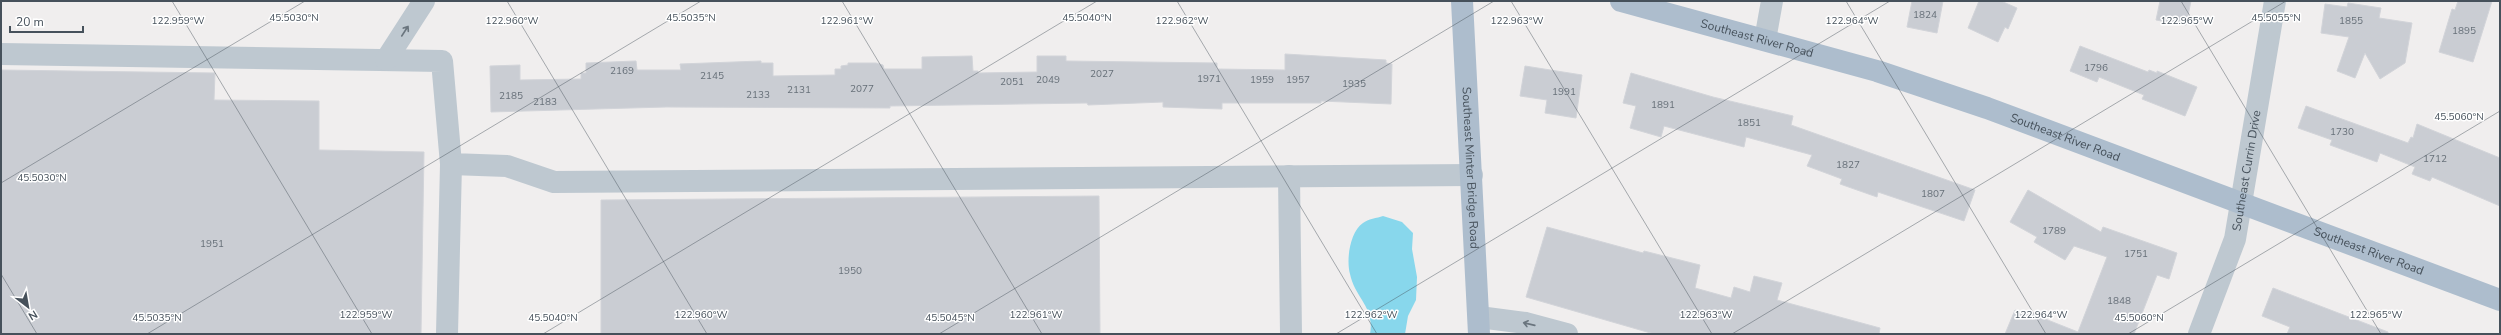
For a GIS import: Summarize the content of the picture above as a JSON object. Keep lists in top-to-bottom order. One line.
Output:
{"streets":{"main road":["Southeast River Road","Southeast Minter Bridge Road"],"street":["Southeast Currin Drive"]},"crossings":[["Southeast River Road","Southeast Currin Drive"]],"house_numbers":["1824","1855","1895","1796","2169","2027","2145","1971","2049","1959","1957","2051","1935","2077","2131","1991","2133","2185","2183","1891","1851","1730","1712","1827","1807","1789","1951","1751","1950","1848"],"scale_bar":"20 m","north":"bottom right","coordinates":["45.5030°N","45.5035°N","45.5040°N","45.5055°N","122.959°W","122.961°W","122.962°W","122.963°W","122.964°W","122.960°W","122.965°W","45.5060°N","45.5045°N"]}
